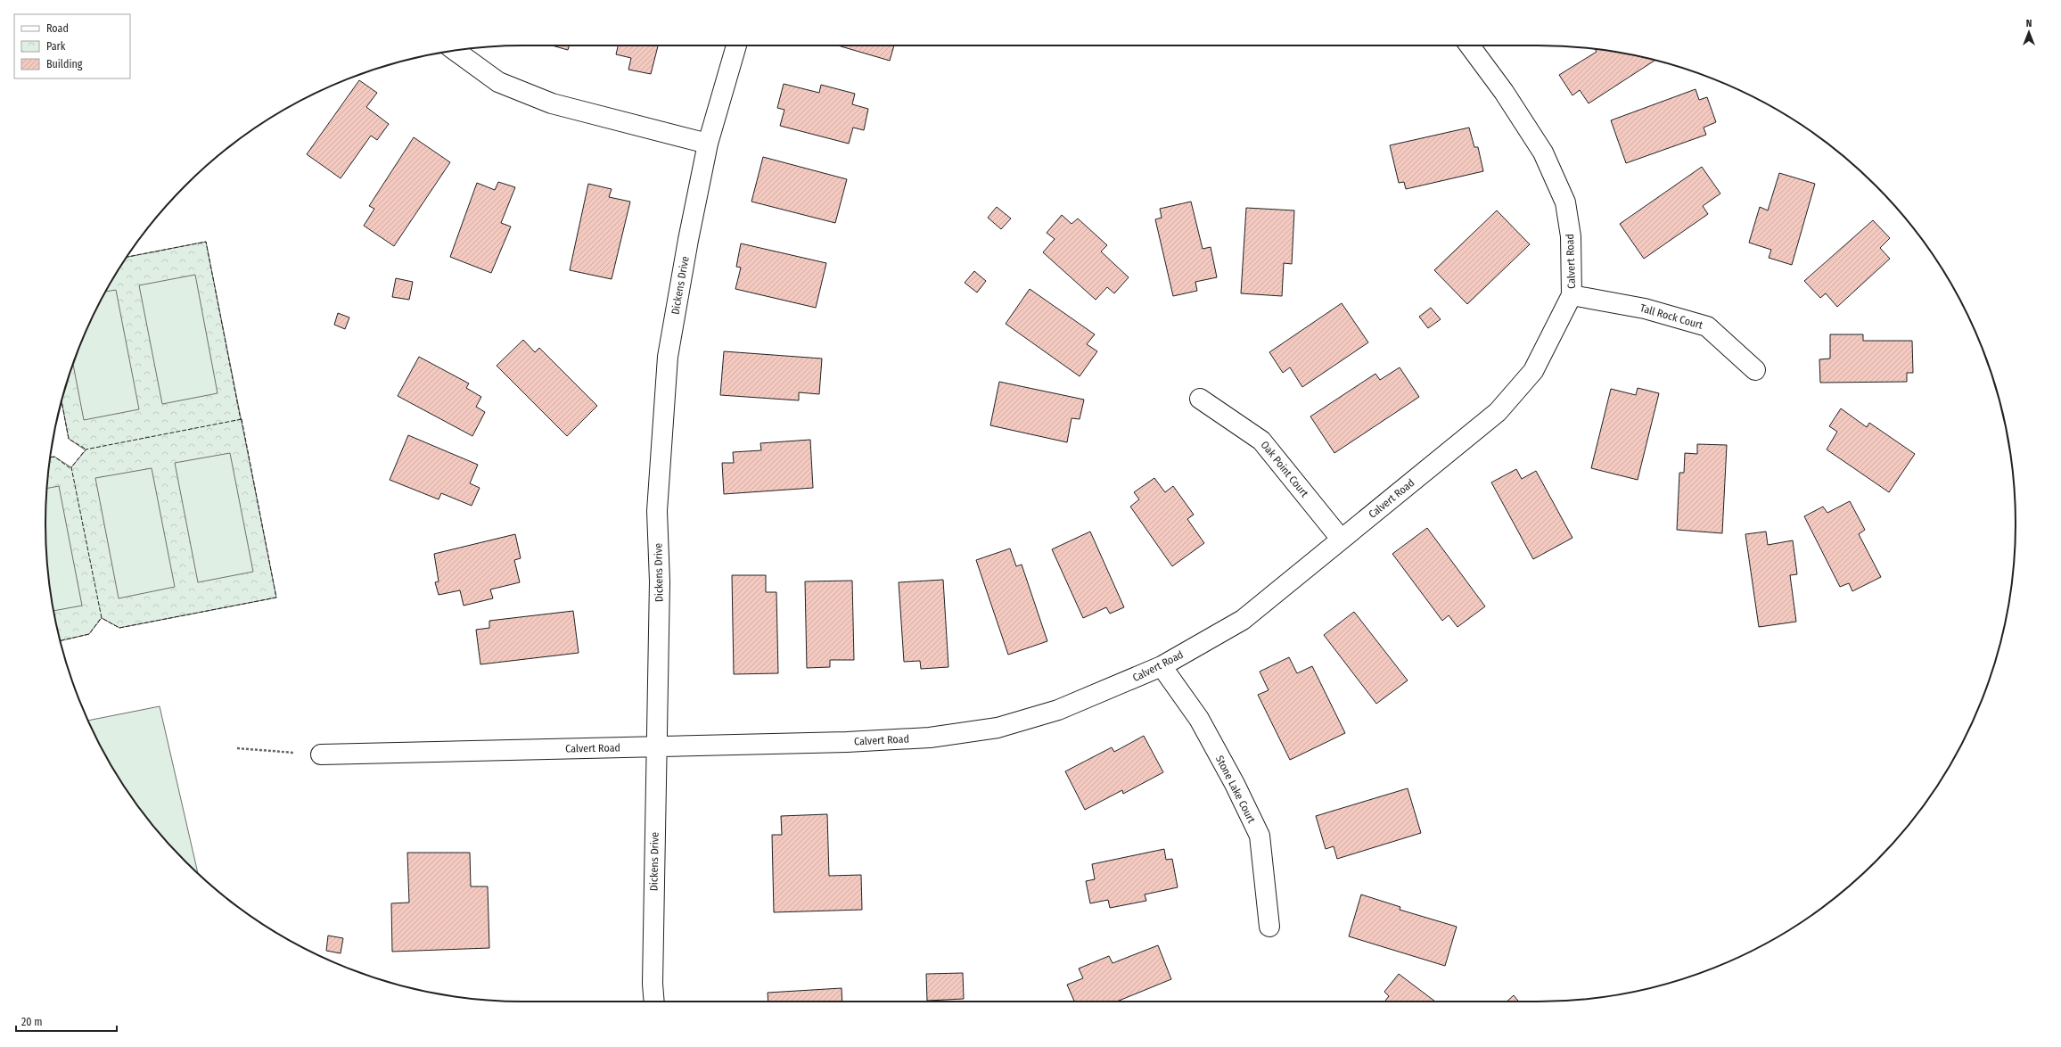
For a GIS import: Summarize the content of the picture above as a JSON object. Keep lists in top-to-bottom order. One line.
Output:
{"streets":{"street":["Calvert Road","Dickens Drive","Tall Rock Court","Oak Point Court","Stone Lake Court"]},"crossings":[["Calvert Road","Dickens Drive"],["Calvert Road","Tall Rock Court"],["Calvert Road","Oak Point Court"],["Calvert Road","Stone Lake Court"]],"legend":["Road","Park","Building"],"scale_bar":"20 m","north":"top"}
